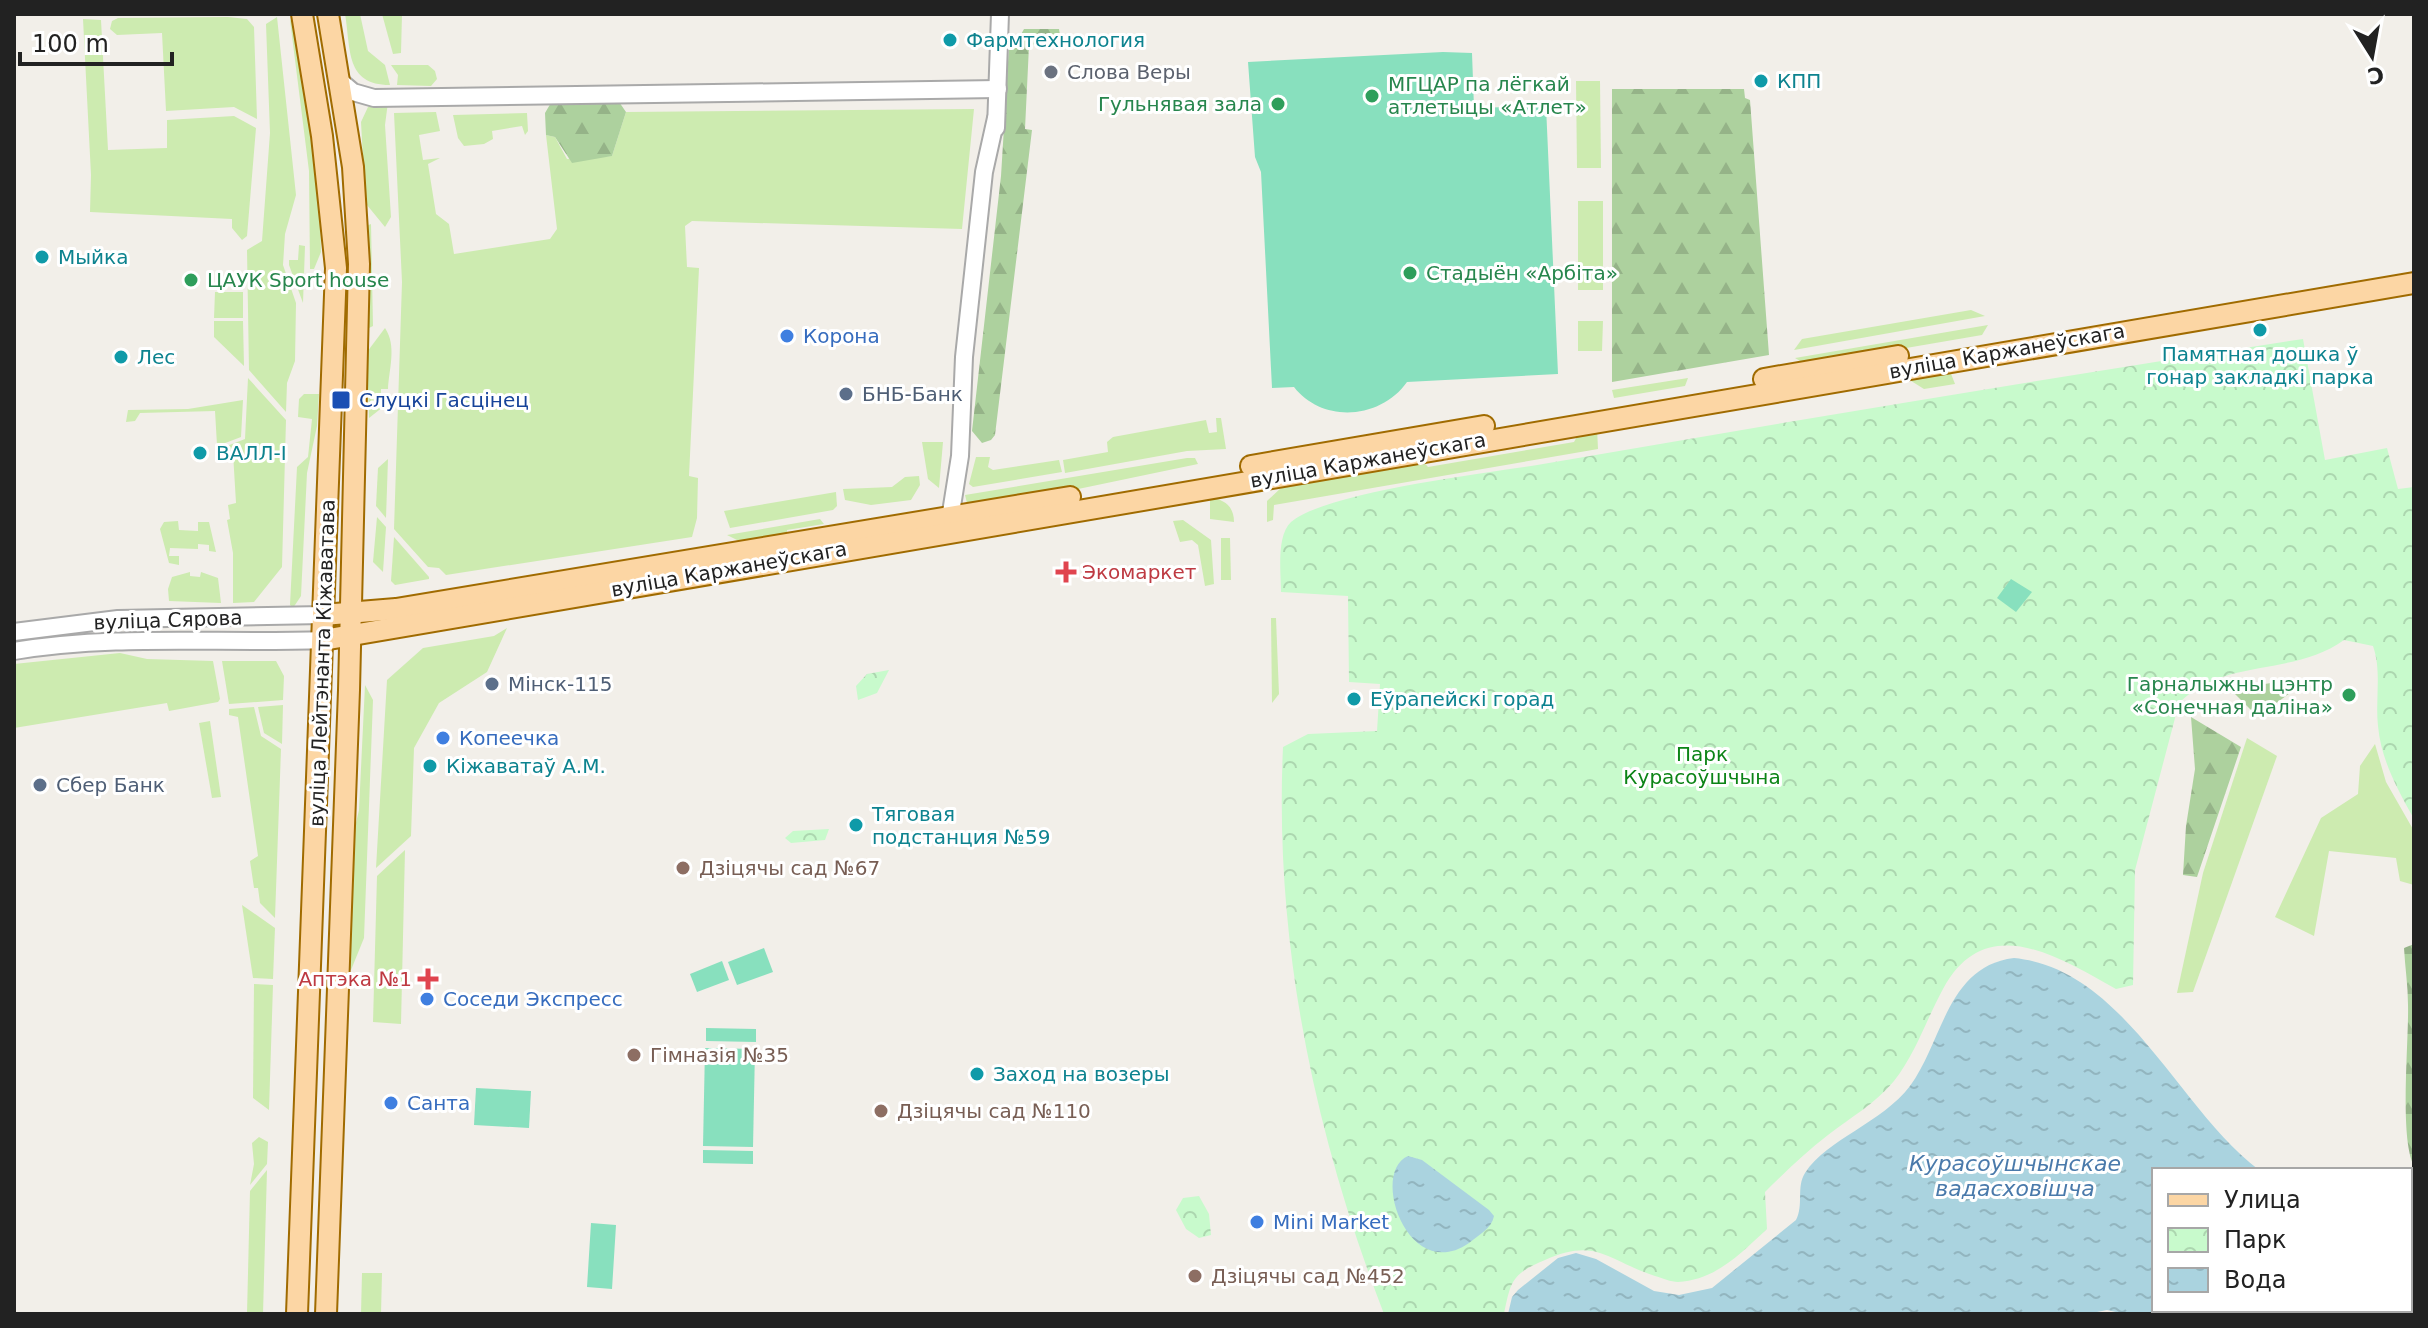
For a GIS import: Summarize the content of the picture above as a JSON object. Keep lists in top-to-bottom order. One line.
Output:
{"streets":{"main road":["вуліца Каржанеўскага","вуліца Лейтэнанта Кіжаватава"],"street":["вуліца Сярова"]},"crossings":[["вуліца Каржанеўскага","вуліца Сярова"],["вуліца Каржанеўскага","вуліца Лейтэнанта Кіжаватава"],["вуліца Сярова","вуліца Лейтэнанта Кіжаватава"]],"water":["Курасоўшчынскае вадасховішча"],"parks":["Парк Курасоўшчына"],"places":{"other":["Фармтехнология","Слова Веры","КПП","МГЦАР па лёгкай атлетыцы «Атлет»","Гульнявая зала","Мыйка","Стадыён «Арбіта»","ЦАУК Sport house","Памятная дошка ў гонар закладкі парка","Корона","Лес","БНБ-Банк","ВАЛЛ-І","Мінск-115","Гарналыжны цэнтр «Сонечная даліна»","Еўрапейскі горад","Копеечка","Кіжаватаў А.М.","Сбер Банк","Тяговая подстанция №59","Дзіцячы сад №67","Соседи Экспресс","Гімназія №35","Заход на возеры","Санта","Дзіцячы сад №110","Mini Market","Дзіцячы сад №452"],"transit":["Слуцкі Гасцінец"],"health":["Экомаркет","Аптэка №1"]},"legend":["Улица","Парк","Вода"],"scale_bar":"100 m","north":"bottom"}
